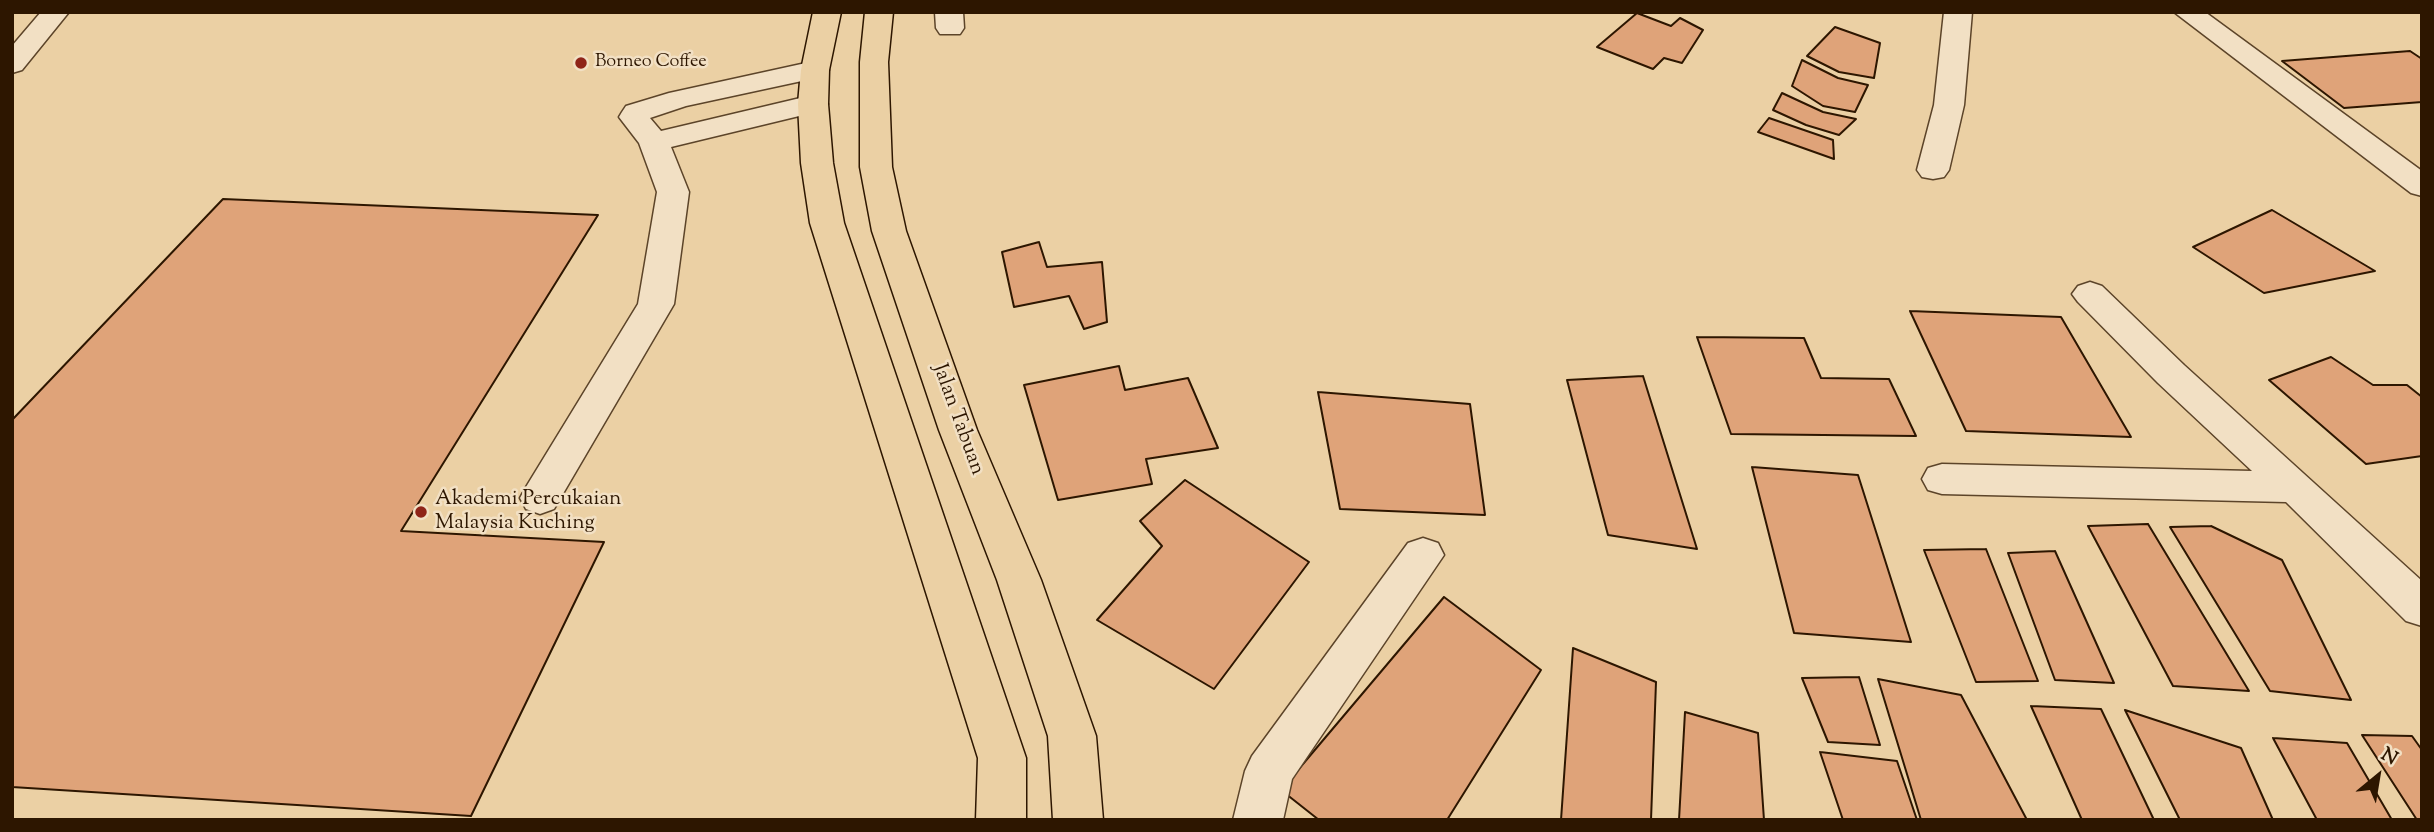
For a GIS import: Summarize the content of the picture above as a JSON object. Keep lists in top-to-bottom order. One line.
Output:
{"streets":{"main road":["Jalan Tabuan"]},"places":["Borneo Coffee","Akademi Percukaian Malaysia Kuching"],"north":"top right"}
